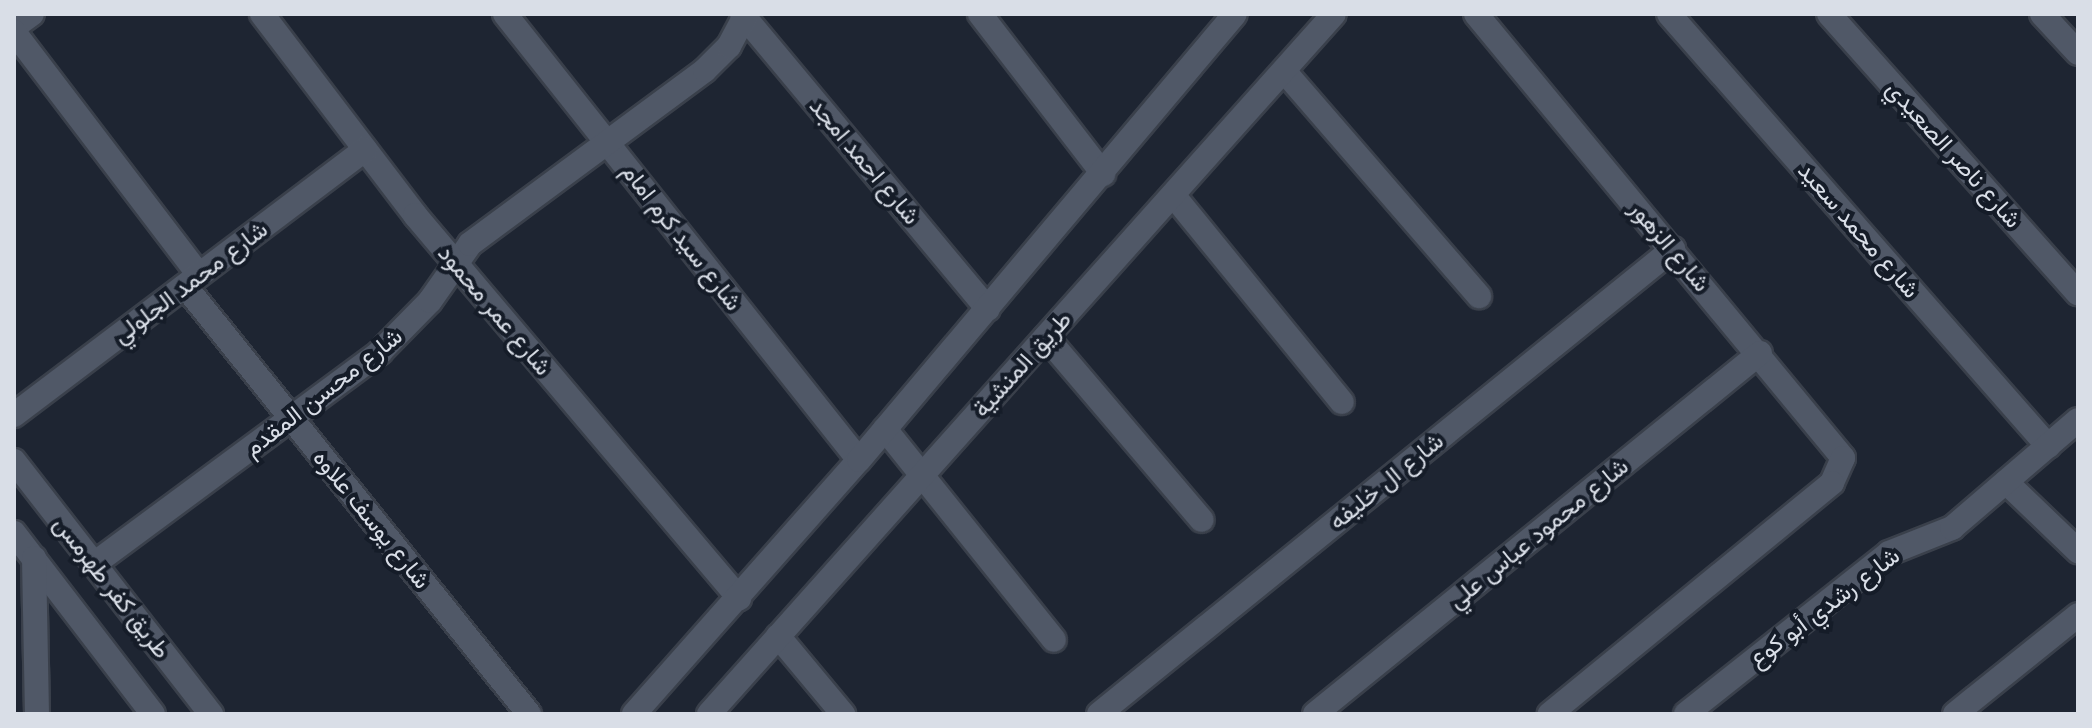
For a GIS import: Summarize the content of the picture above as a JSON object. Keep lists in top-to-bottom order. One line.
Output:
{"streets":{"street":["شارع ناصر الصعيدي","شارع احمد امجد","شارع محمد سعيد","شارع سيد كرم امام","شارع الزهور","شارع محمد الجلولي","شارع عمر محمود","طريق المنشية","شارع محسن المقدم","شارع ال خليفه","شارع يوسف علاوه","شارع محمود عباس علي","طريق كفر طهرمس","شارع رشدي أبو كوع"]},"crossings":[["شارع احمد امجد","شارع محسن المقدم"],["شارع محمد سعيد","شارع رشدي أبو كوع"],["شارع سيد كرم امام","شارع محسن المقدم"],["شارع الزهور","شارع ال خليفه"],["شارع الزهور","شارع محمود عباس علي"],["شارع محمد الجلولي","شارع عمر محمود"],["شارع محمد الجلولي","شارع يوسف علاوه"],["شارع عمر محمود","شارع محسن المقدم"],["شارع محسن المقدم","شارع يوسف علاوه"],["شارع محسن المقدم","طريق كفر طهرمس"]]}
